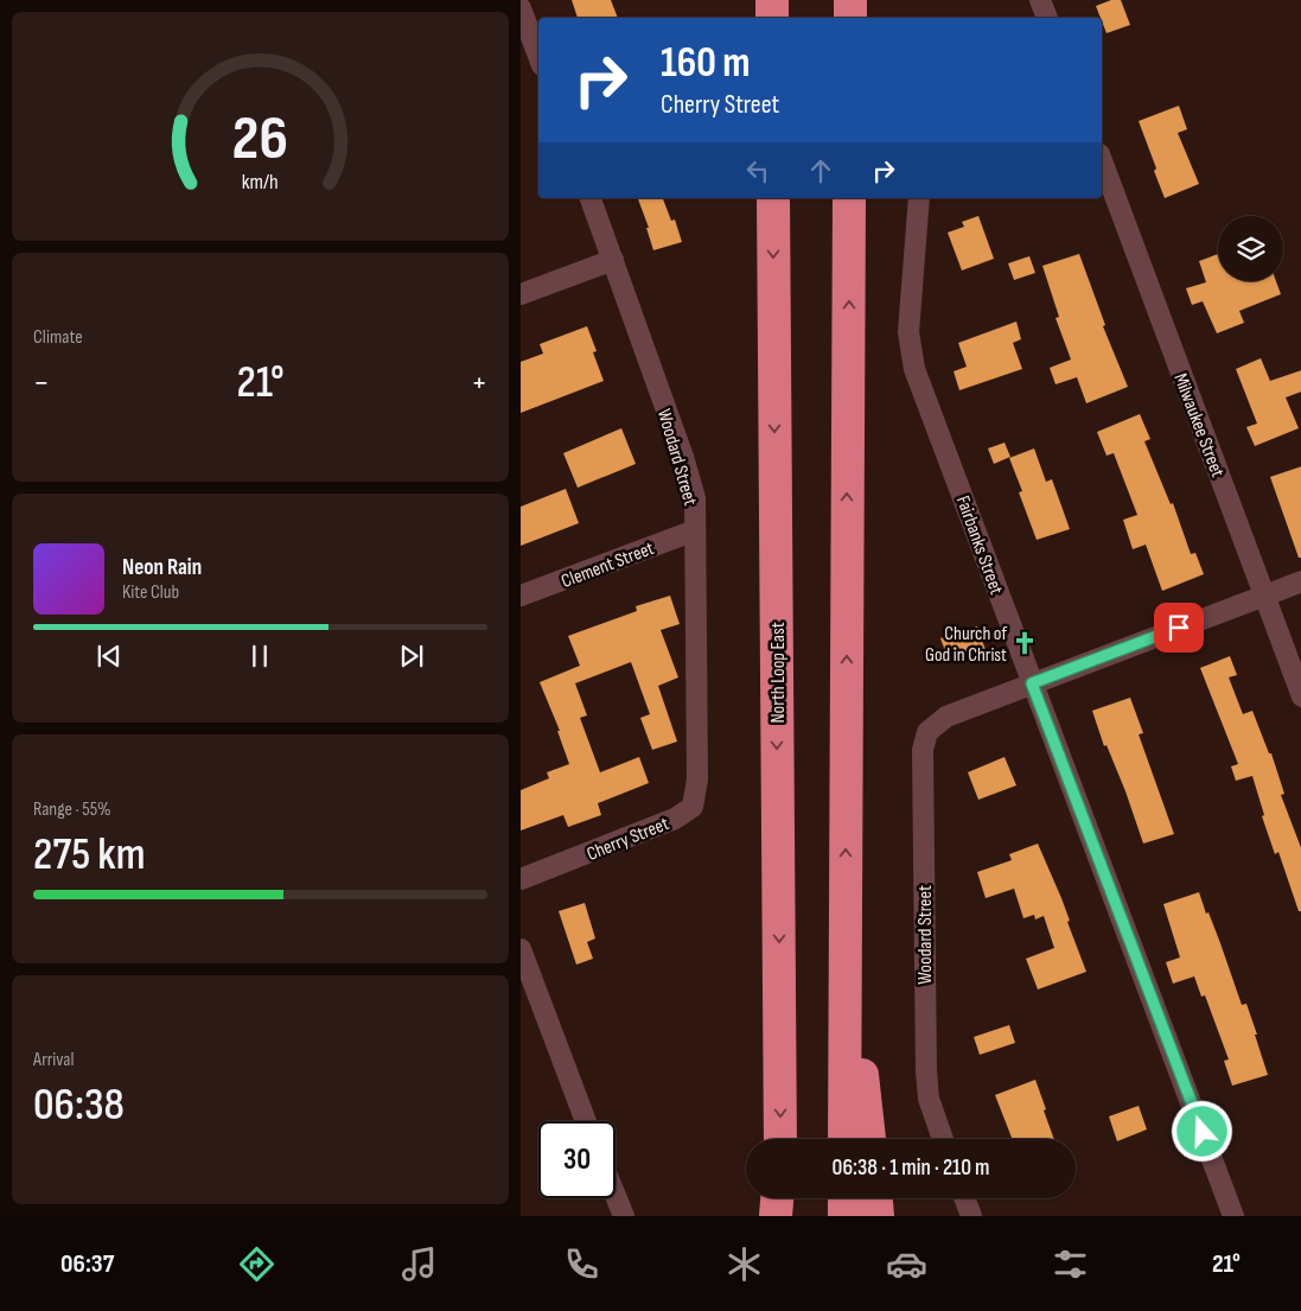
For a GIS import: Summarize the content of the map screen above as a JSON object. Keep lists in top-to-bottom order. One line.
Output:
{"streets":{"highway":["North Loop East"],"street":["Milwaukee Street","Woodard Street","Fairbanks Street","Clement Street","Cherry Street"]},"crossings":[["Woodard Street","Fairbanks Street"],["Woodard Street","Clement Street"],["Woodard Street","Cherry Street"]],"places":{"church":["Church of God in Christ"]},"page":{"turn":["160 m","Cherry Street"],"tile":["Climate",["Range · 55%","275 km"],["Arrival","06:38"]],"heat":["−","21°","+"],"song":["Neon Rain","Kite Club"],"limit":"30","trip":"06:38 · 1 min · 210 m","tabs":["06:37","21°"],"gauge":["26","km/h"]}}
